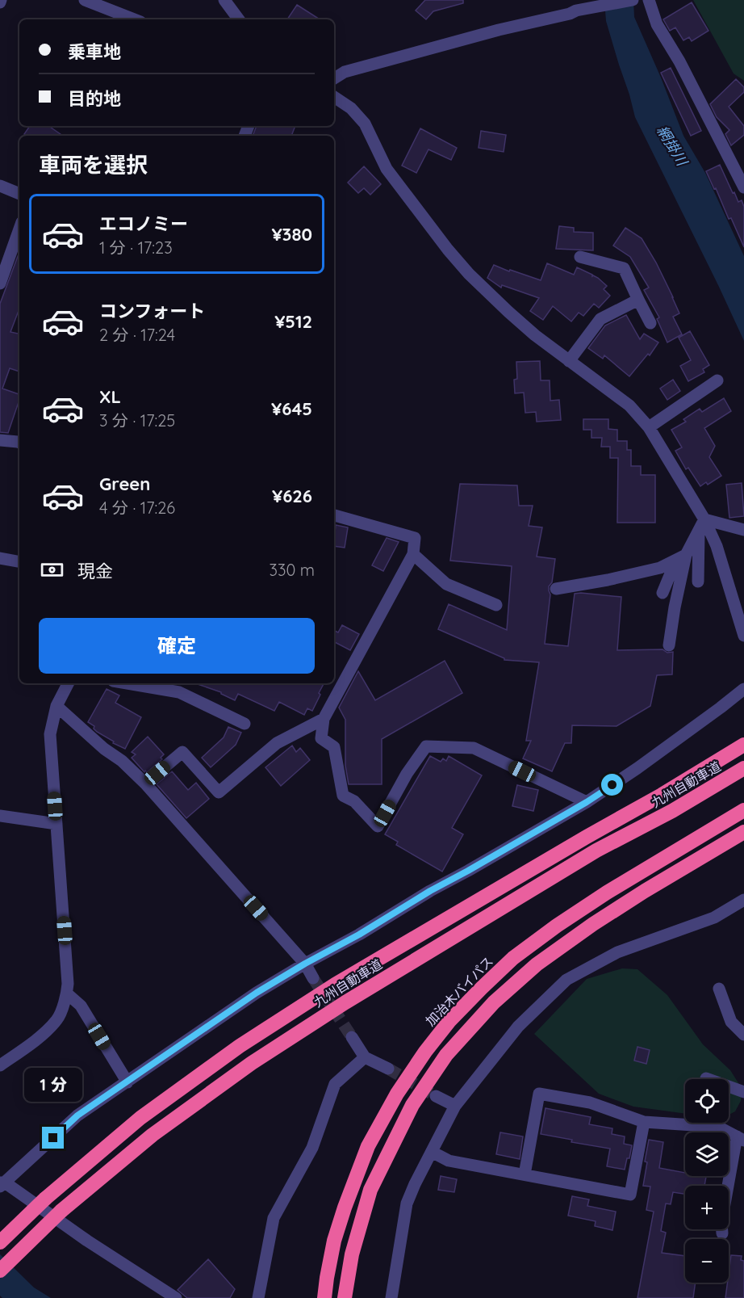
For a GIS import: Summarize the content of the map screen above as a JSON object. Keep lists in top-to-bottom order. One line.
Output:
{"streets":{"highway":["九州自動車道","加治木バイパス"]},"water":["網掛川"],"page":{"banner":["乗車地","目的地"],"heading":"車両を選択","list":[{"name":"エコノミー","note":"1 分 · 17:23","value":"¥380"},{"name":"コンフォート","note":"2 分 · 17:24","value":"¥512"},{"name":"XL","note":"3 分 · 17:25","value":"¥645"},{"name":"Green","note":"4 分 · 17:26","value":"¥626"}],"pay":["現金","330 m"],"buttons":"確定","bubble":"1 分","map_buttons":["+","−"]}}
